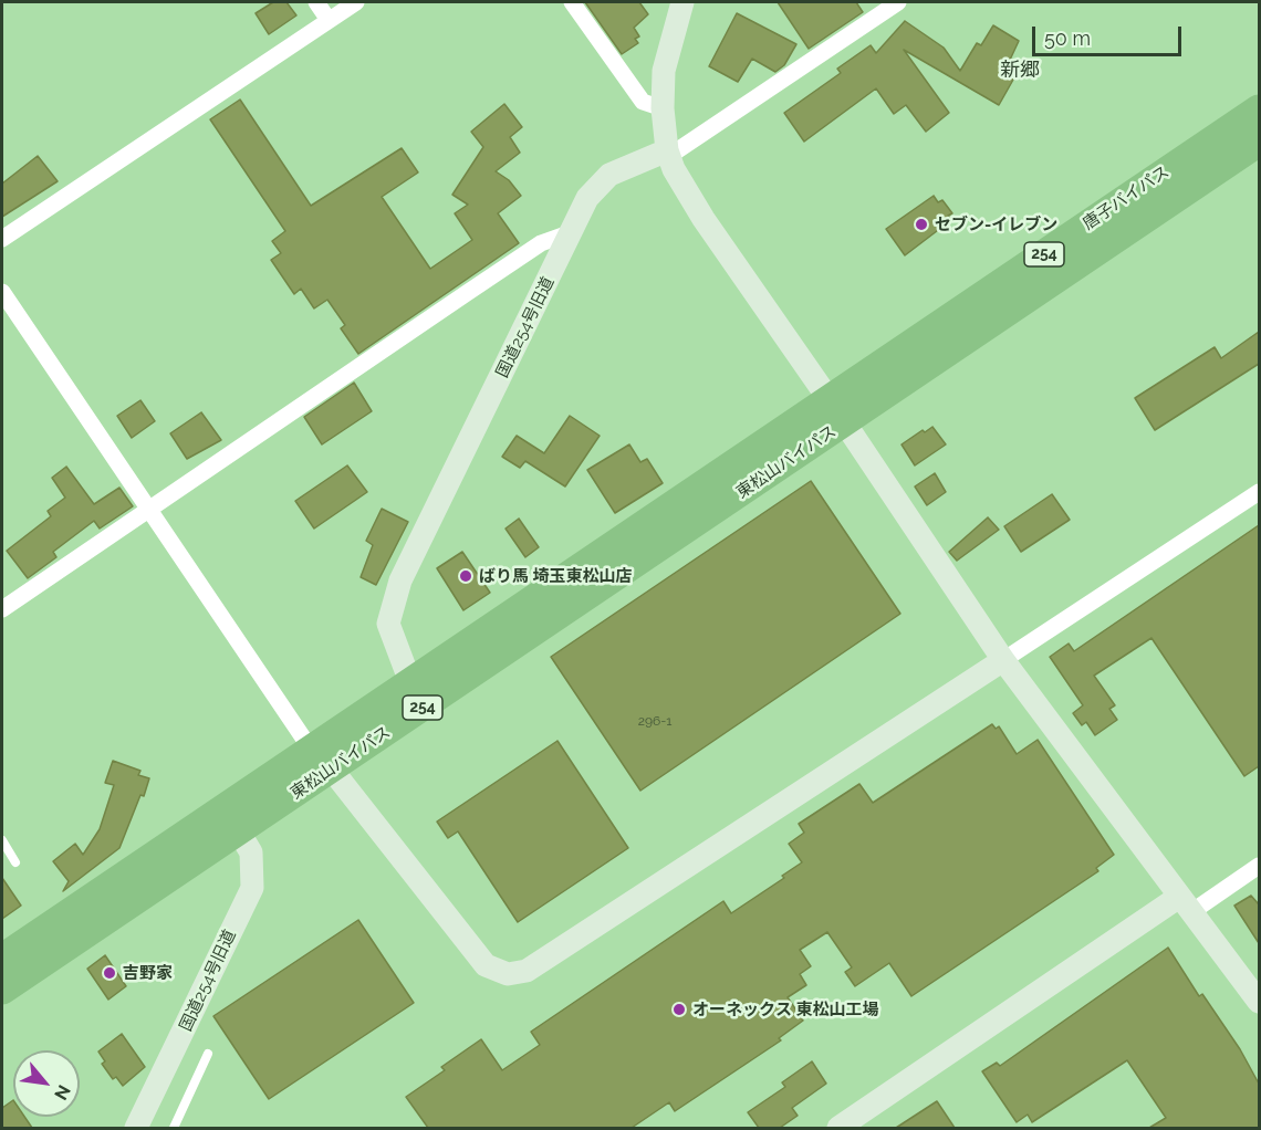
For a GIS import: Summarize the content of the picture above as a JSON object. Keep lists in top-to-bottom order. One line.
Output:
{"streets":{"highway":["唐子バイパス","254","東松山バイパス"],"street":["国道254号旧道"]},"crossings":[["唐子バイパス","東松山バイパス"],["国道254号旧道","東松山バイパス"]],"districts":["新郷"],"places":["セブン-イレブン","ばり馬 埼玉東松山店","吉野家","オーネックス 東松山工場"],"house_numbers":["296-1"],"scale_bar":"50 m","north":"bottom right"}
